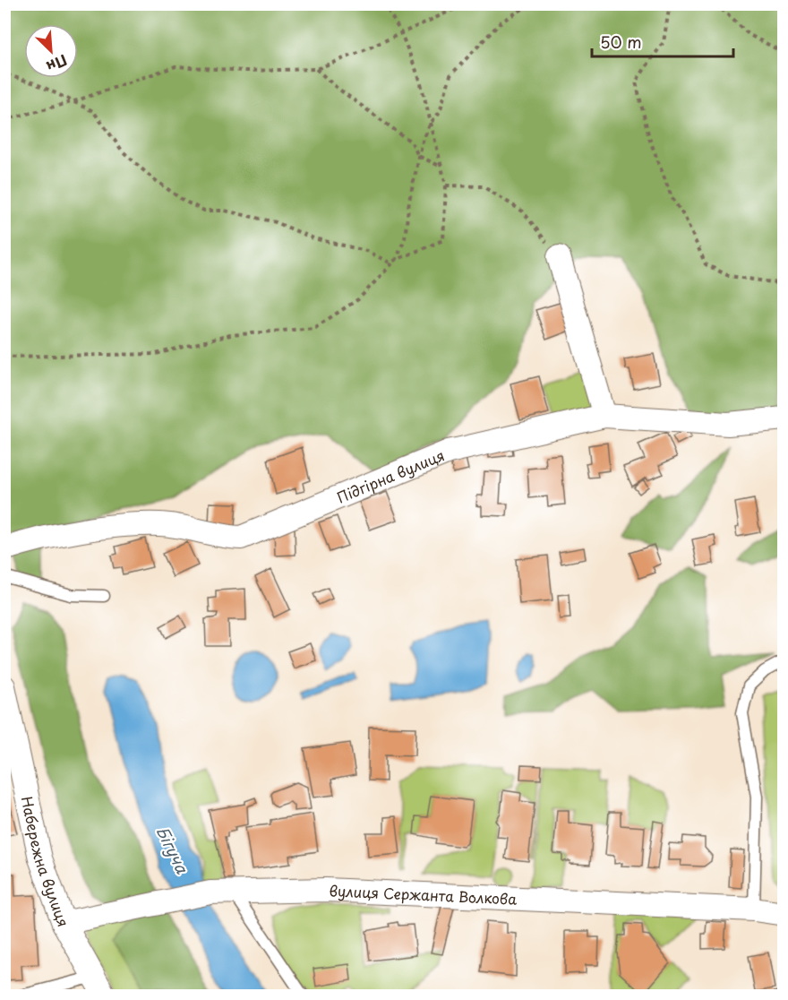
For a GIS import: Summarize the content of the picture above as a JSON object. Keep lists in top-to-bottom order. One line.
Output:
{"streets":{"street":["Підгірна вулиця","Набережна вулиця","вулиця Сержанта Волкова"]},"crossings":[["Набережна вулиця","вулиця Сержанта Волкова"]],"water":["Бігуча"],"scale_bar":"50 m","north":"bottom right"}
